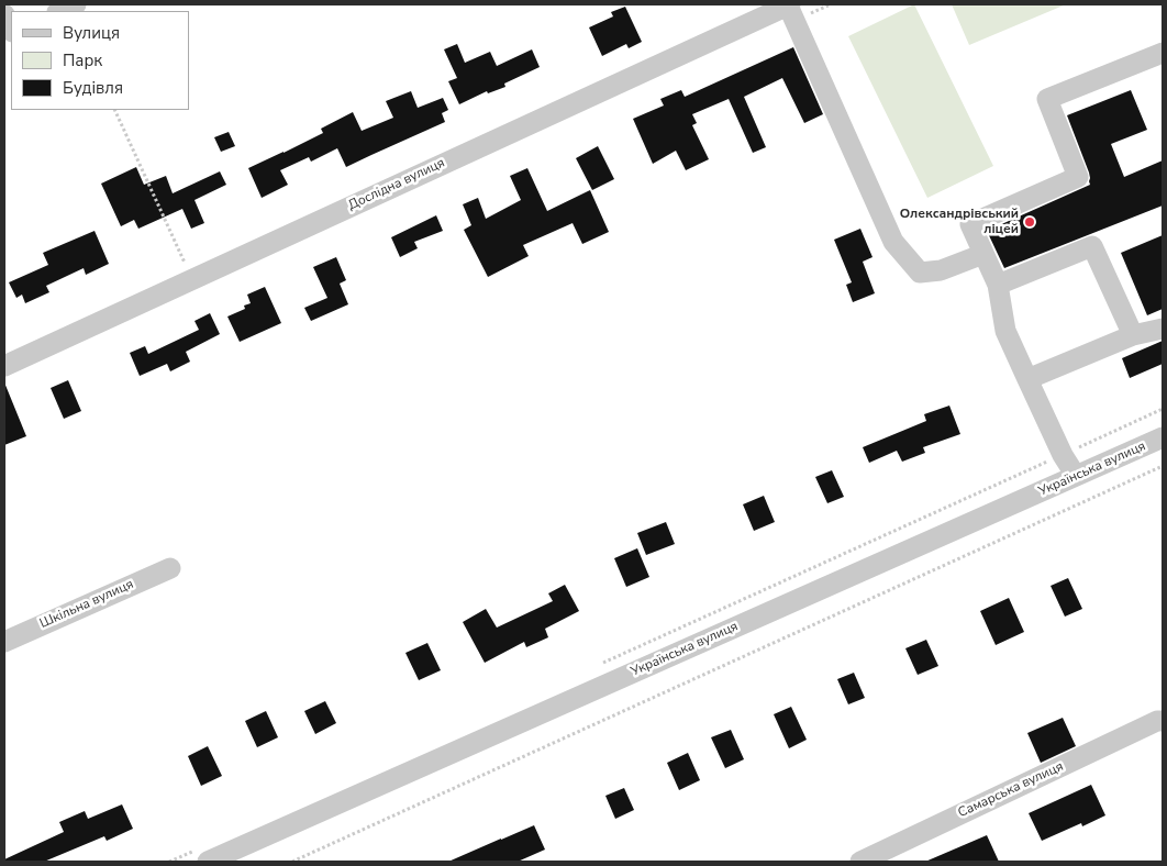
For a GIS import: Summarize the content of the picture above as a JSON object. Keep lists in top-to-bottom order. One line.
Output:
{"streets":{"street":["Дослідна вулиця","Українська вулиця","Шкільна вулиця","Самарська вулиця"]},"places":["Олександрівський ліцей"],"legend":["Вулиця","Парк","Будівля"]}
